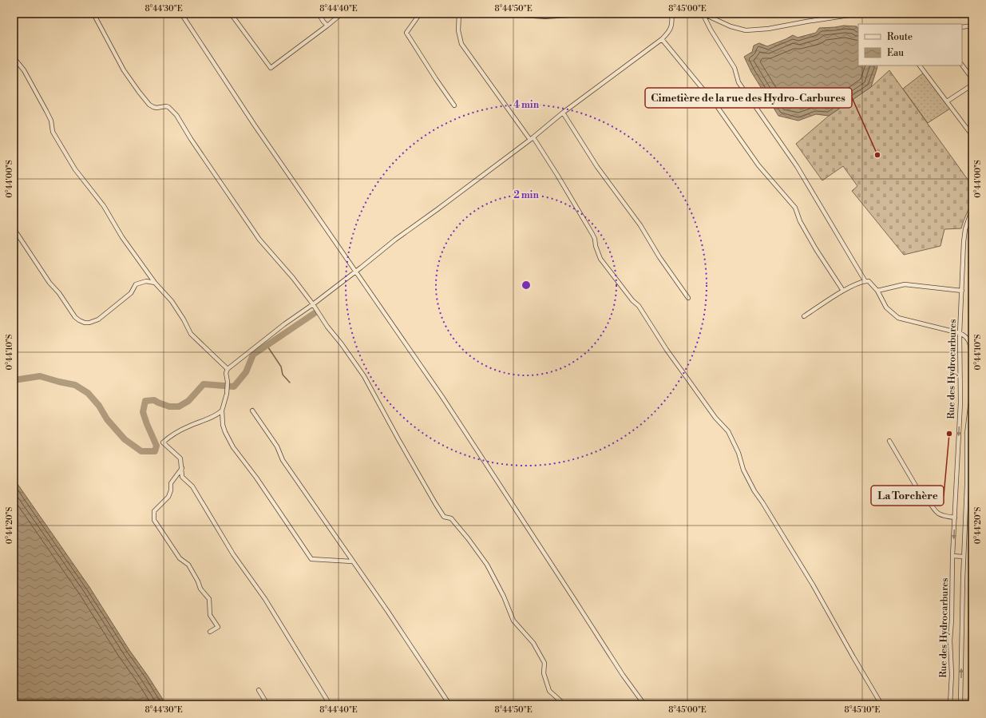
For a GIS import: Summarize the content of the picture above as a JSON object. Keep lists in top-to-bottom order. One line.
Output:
{"streets":{"street":["Rue des Hydrocarbures"]},"places":["Cimetière de la rue des Hydro-Carbures","La Torchère"],"legend":["Route","Eau"],"coordinates":["8°44'30\"E","8°44'40\"E","8°44'50\"E","8°45'00\"E","0°44'00\"S","0°44'10\"S","0°44'20\"S","8°45'10\"E"],"rings":["4 min","2 min"]}
